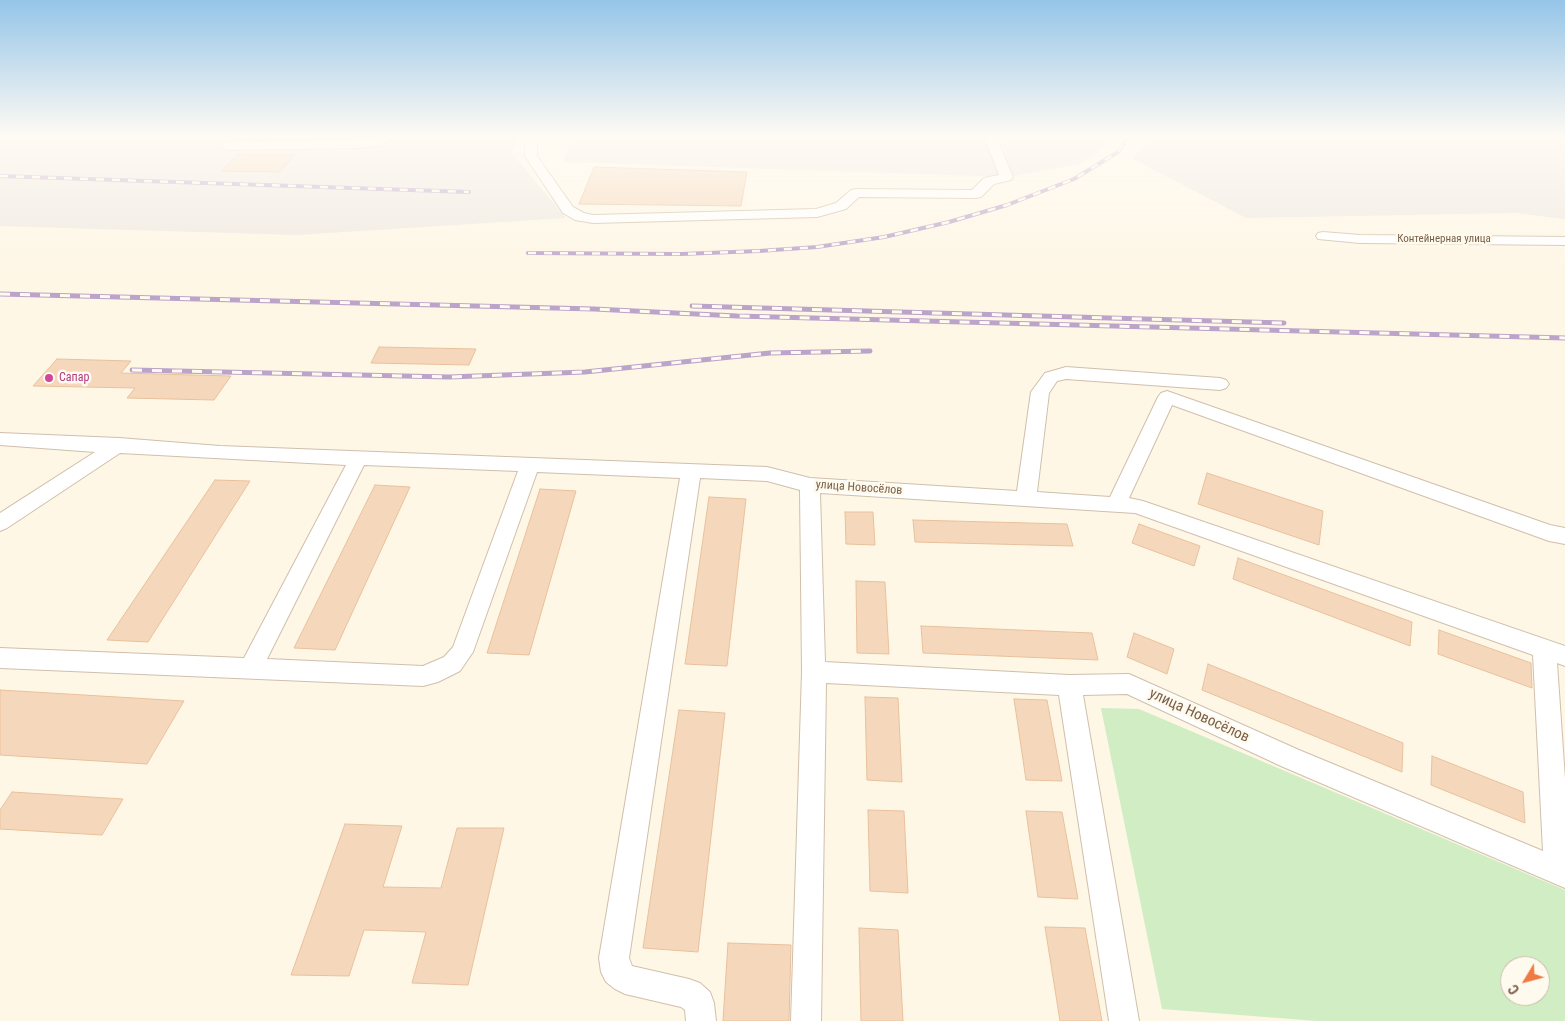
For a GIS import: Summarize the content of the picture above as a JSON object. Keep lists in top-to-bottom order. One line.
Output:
{"streets":{"street":["Контейнерная улица","улица Новосёлов"]},"places":["Сапар"],"north":"bottom left"}
